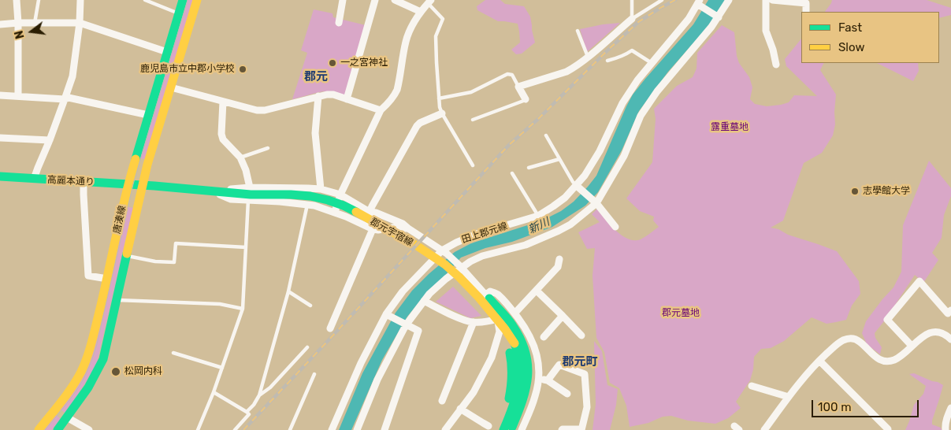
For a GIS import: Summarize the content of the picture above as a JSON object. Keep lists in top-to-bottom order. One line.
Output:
{"streets":{"street":["高麗本通り","唐湊線","郡元宇宿線","田上郡元線"]},"crossings":[["高麗本通り","唐湊線"],["高麗本通り","郡元宇宿線"],["唐湊線","郡元宇宿線"]],"districts":["郡元","郡元町"],"water":["新川"],"parks":["露重墓地","郡元墓地"],"places":["一之宮神社","鹿児島市立中郡小学校","志學館大学","松岡内科"],"legend":["Fast","Slow"],"scale_bar":"100 m","north":"left"}
